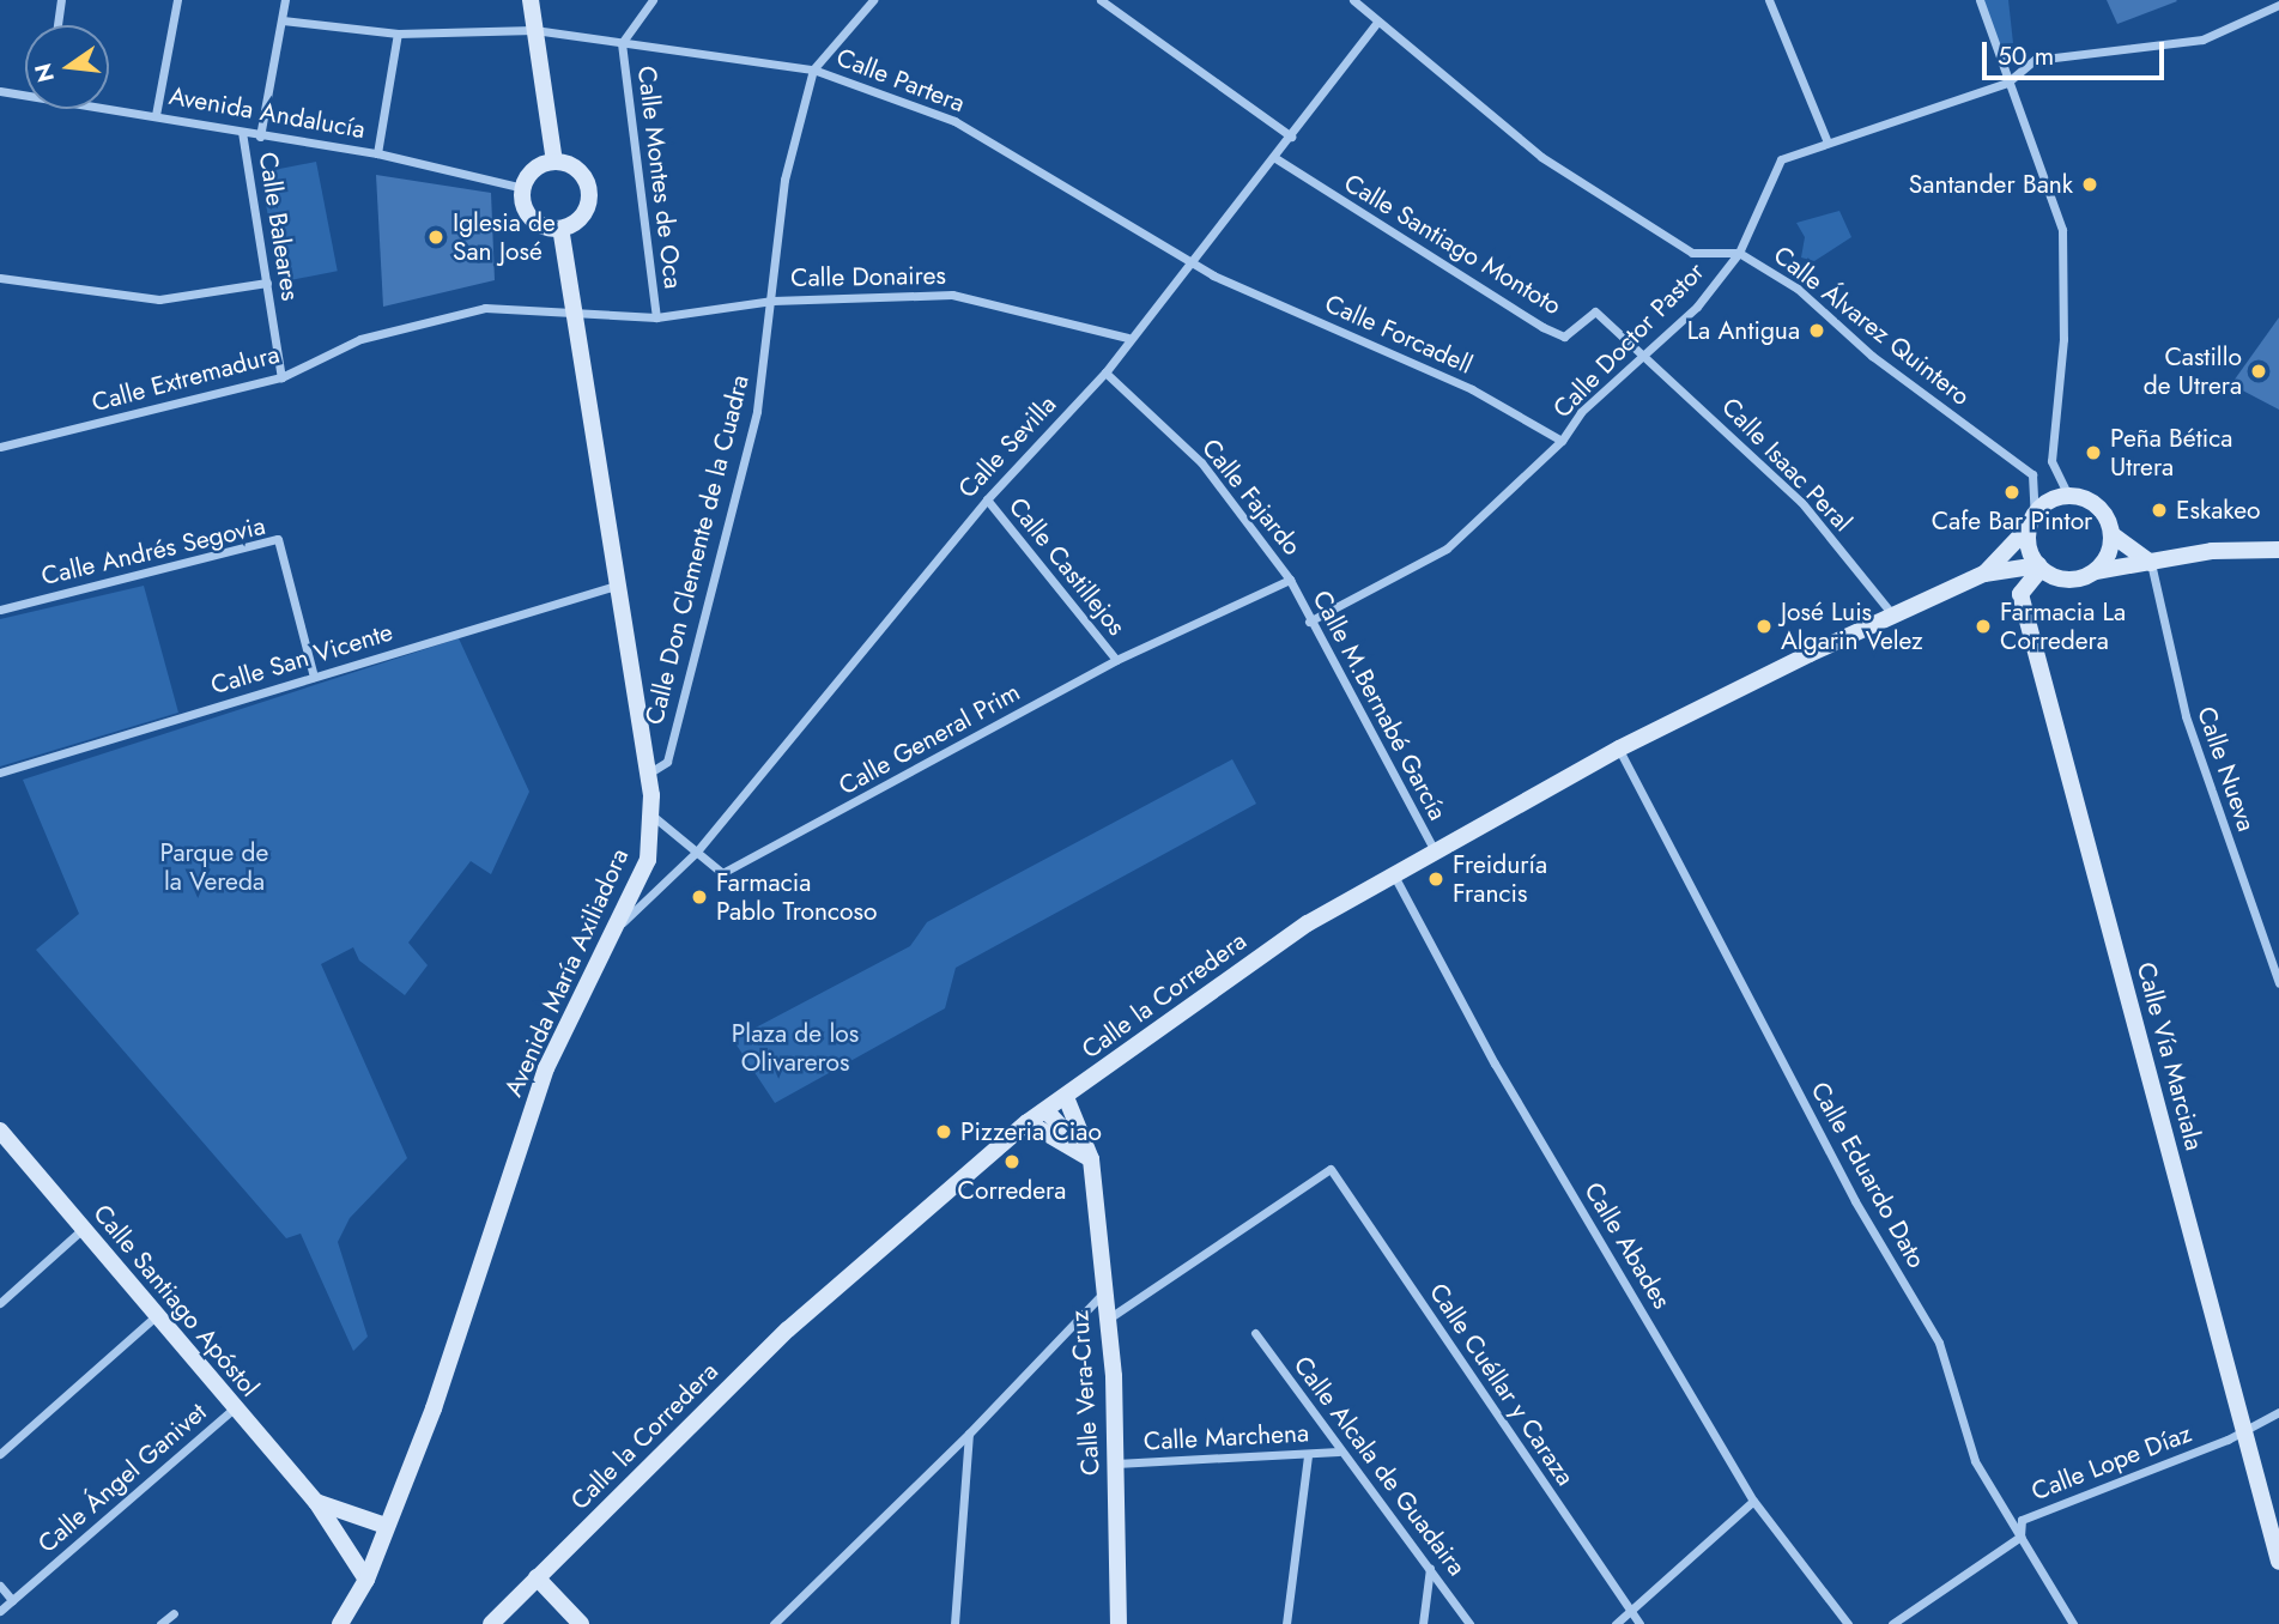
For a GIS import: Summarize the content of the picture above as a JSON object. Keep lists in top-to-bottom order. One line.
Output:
{"streets":{"street":["Calle Partera","Avenida Andalucía","Calle Montes de Oca","Calle Baleares","Calle Santiago Montoto","Calle Donaires","Calle Álvarez Quintero","Calle Forcadell","Calle Doctor Pastor","Calle Extremadura","Calle Sevilla","Calle Isaac Peral","Calle Fajardo","Calle Don Clemente de la Cuadra","Calle Andrés Segovia","Calle Castillejos","Calle San Vicente","Calle M.Bernabé García","Calle General Prim","Calle Nueva","Avenida María Axiliadora","Calle la Corredera","Calle Vía Marciala","Calle Eduardo Dato","Calle Abades","Calle Santiago Apóstol","Calle Cuéllar y Caraza","Calle Vera-Cruz","Calle Marchena","Calle Lope Díaz","Calle Alcala de Guadaira","Calle Ángel Ganivet"]},"crossings":[["Calle Partera","Calle Montes de Oca"],["Calle Partera","Calle Forcadell"],["Calle Partera","Calle Sevilla"],["Calle Partera","Calle Don Clemente de la Cuadra"],["Avenida Andalucía","Calle Baleares"],["Avenida Andalucía","Avenida María Axiliadora"],["Calle Montes de Oca","Calle Donaires"],["Calle Baleares","Calle Extremadura"],["Calle Santiago Montoto","Calle Doctor Pastor"],["Calle Santiago Montoto","Calle Sevilla"],["Calle Santiago Montoto","Calle Isaac Peral"],["Calle Donaires","Calle Extremadura"],["Calle Donaires","Calle Sevilla"],["Calle Donaires","Calle Don Clemente de la Cuadra"],["Calle Donaires","Avenida María Axiliadora"],["Calle Álvarez Quintero","Calle Doctor Pastor"],["Calle Álvarez Quintero","Calle Sevilla"],["Calle Forcadell","Calle Doctor Pastor"],["Calle Doctor Pastor","Calle Isaac Peral"],["Calle Doctor Pastor","Calle M.Bernabé García"],["Calle Extremadura","Avenida María Axiliadora"],["Calle Sevilla","Calle Fajardo"],["Calle Sevilla","Calle Castillejos"],["Calle Sevilla","Calle General Prim"],["Calle Isaac Peral","Calle la Corredera"],["Calle Fajardo","Calle M.Bernabé García"],["Calle Fajardo","Calle General Prim"],["Calle Don Clemente de la Cuadra","Avenida María Axiliadora"],["Calle Andrés Segovia","Calle San Vicente"],["Calle Castillejos","Calle General Prim"],["Calle San Vicente","Avenida María Axiliadora"],["Calle M.Bernabé García","Calle General Prim"],["Calle M.Bernabé García","Calle la Corredera"],["Avenida María Axiliadora","Calle Santiago Apóstol"],["Calle la Corredera","Calle Vía Marciala"],["Calle la Corredera","Calle Eduardo Dato"],["Calle la Corredera","Calle Abades"],["Calle la Corredera","Calle Vera-Cruz"],["Calle Vía Marciala","Calle Lope Díaz"],["Calle Eduardo Dato","Calle Lope Díaz"],["Calle Santiago Apóstol","Calle Ángel Ganivet"],["Calle Cuéllar y Caraza","Calle Vera-Cruz"],["Calle Vera-Cruz","Calle Marchena"],["Calle Marchena","Calle Alcala de Guadaira"]],"parks":["Parque de la Vereda","Plaza de los Olivareros"],"places":["Santander Bank","Iglesia de San José","La Antigua","Castillo de Utrera","Peña Bética Utrera","Cafe Bar Pintor","Eskakeo","José Luis Algarin Velez","Farmacia La Corredera","Freiduría Francis","Farmacia Pablo Troncoso","Pizzeria Ciao","Corredera"],"scale_bar":"50 m","north":"left"}
